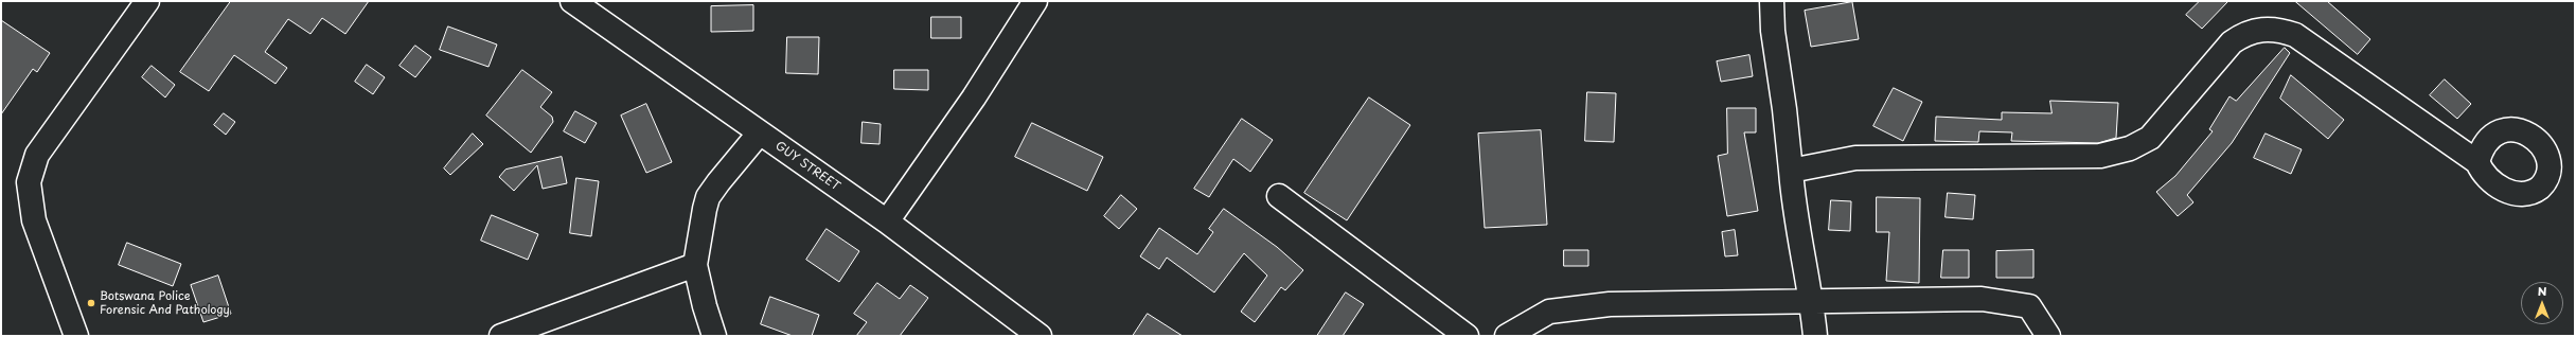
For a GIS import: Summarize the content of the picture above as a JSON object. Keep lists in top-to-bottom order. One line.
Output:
{"streets":{"street":["GUY STREET"]},"places":["Botswana Police Forensic And Pathology"],"north":"top"}
